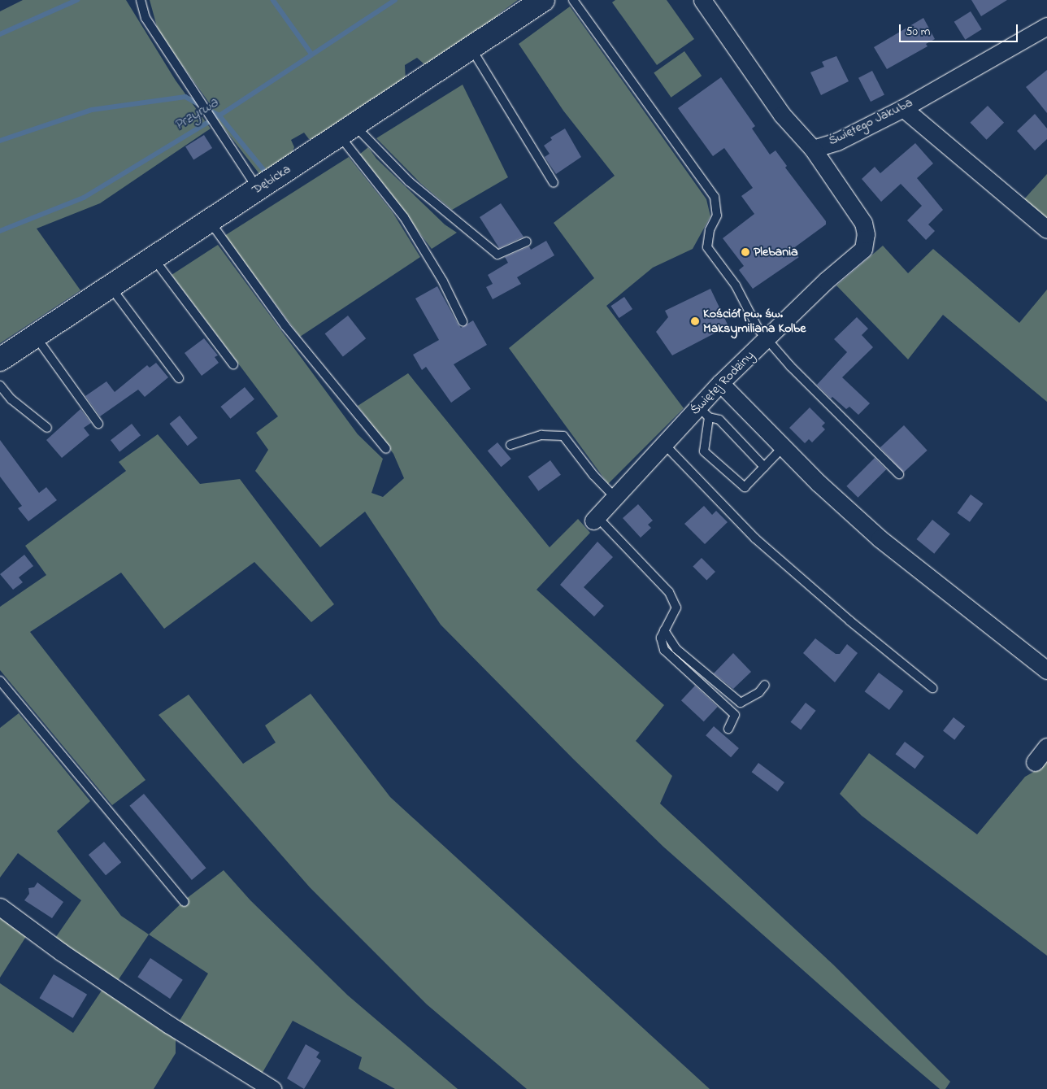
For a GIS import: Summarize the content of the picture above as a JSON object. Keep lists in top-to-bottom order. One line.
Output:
{"streets":{"street":["Świętego Jakuba","Dębicka","Świętej Rodziny"]},"crossings":[["Świętego Jakuba","Świętej Rodziny"]],"water":["Przyrwa"],"places":["Plebania","Kościół pw. św. Maksymiliana Kolbe"],"scale_bar":"50 m"}
